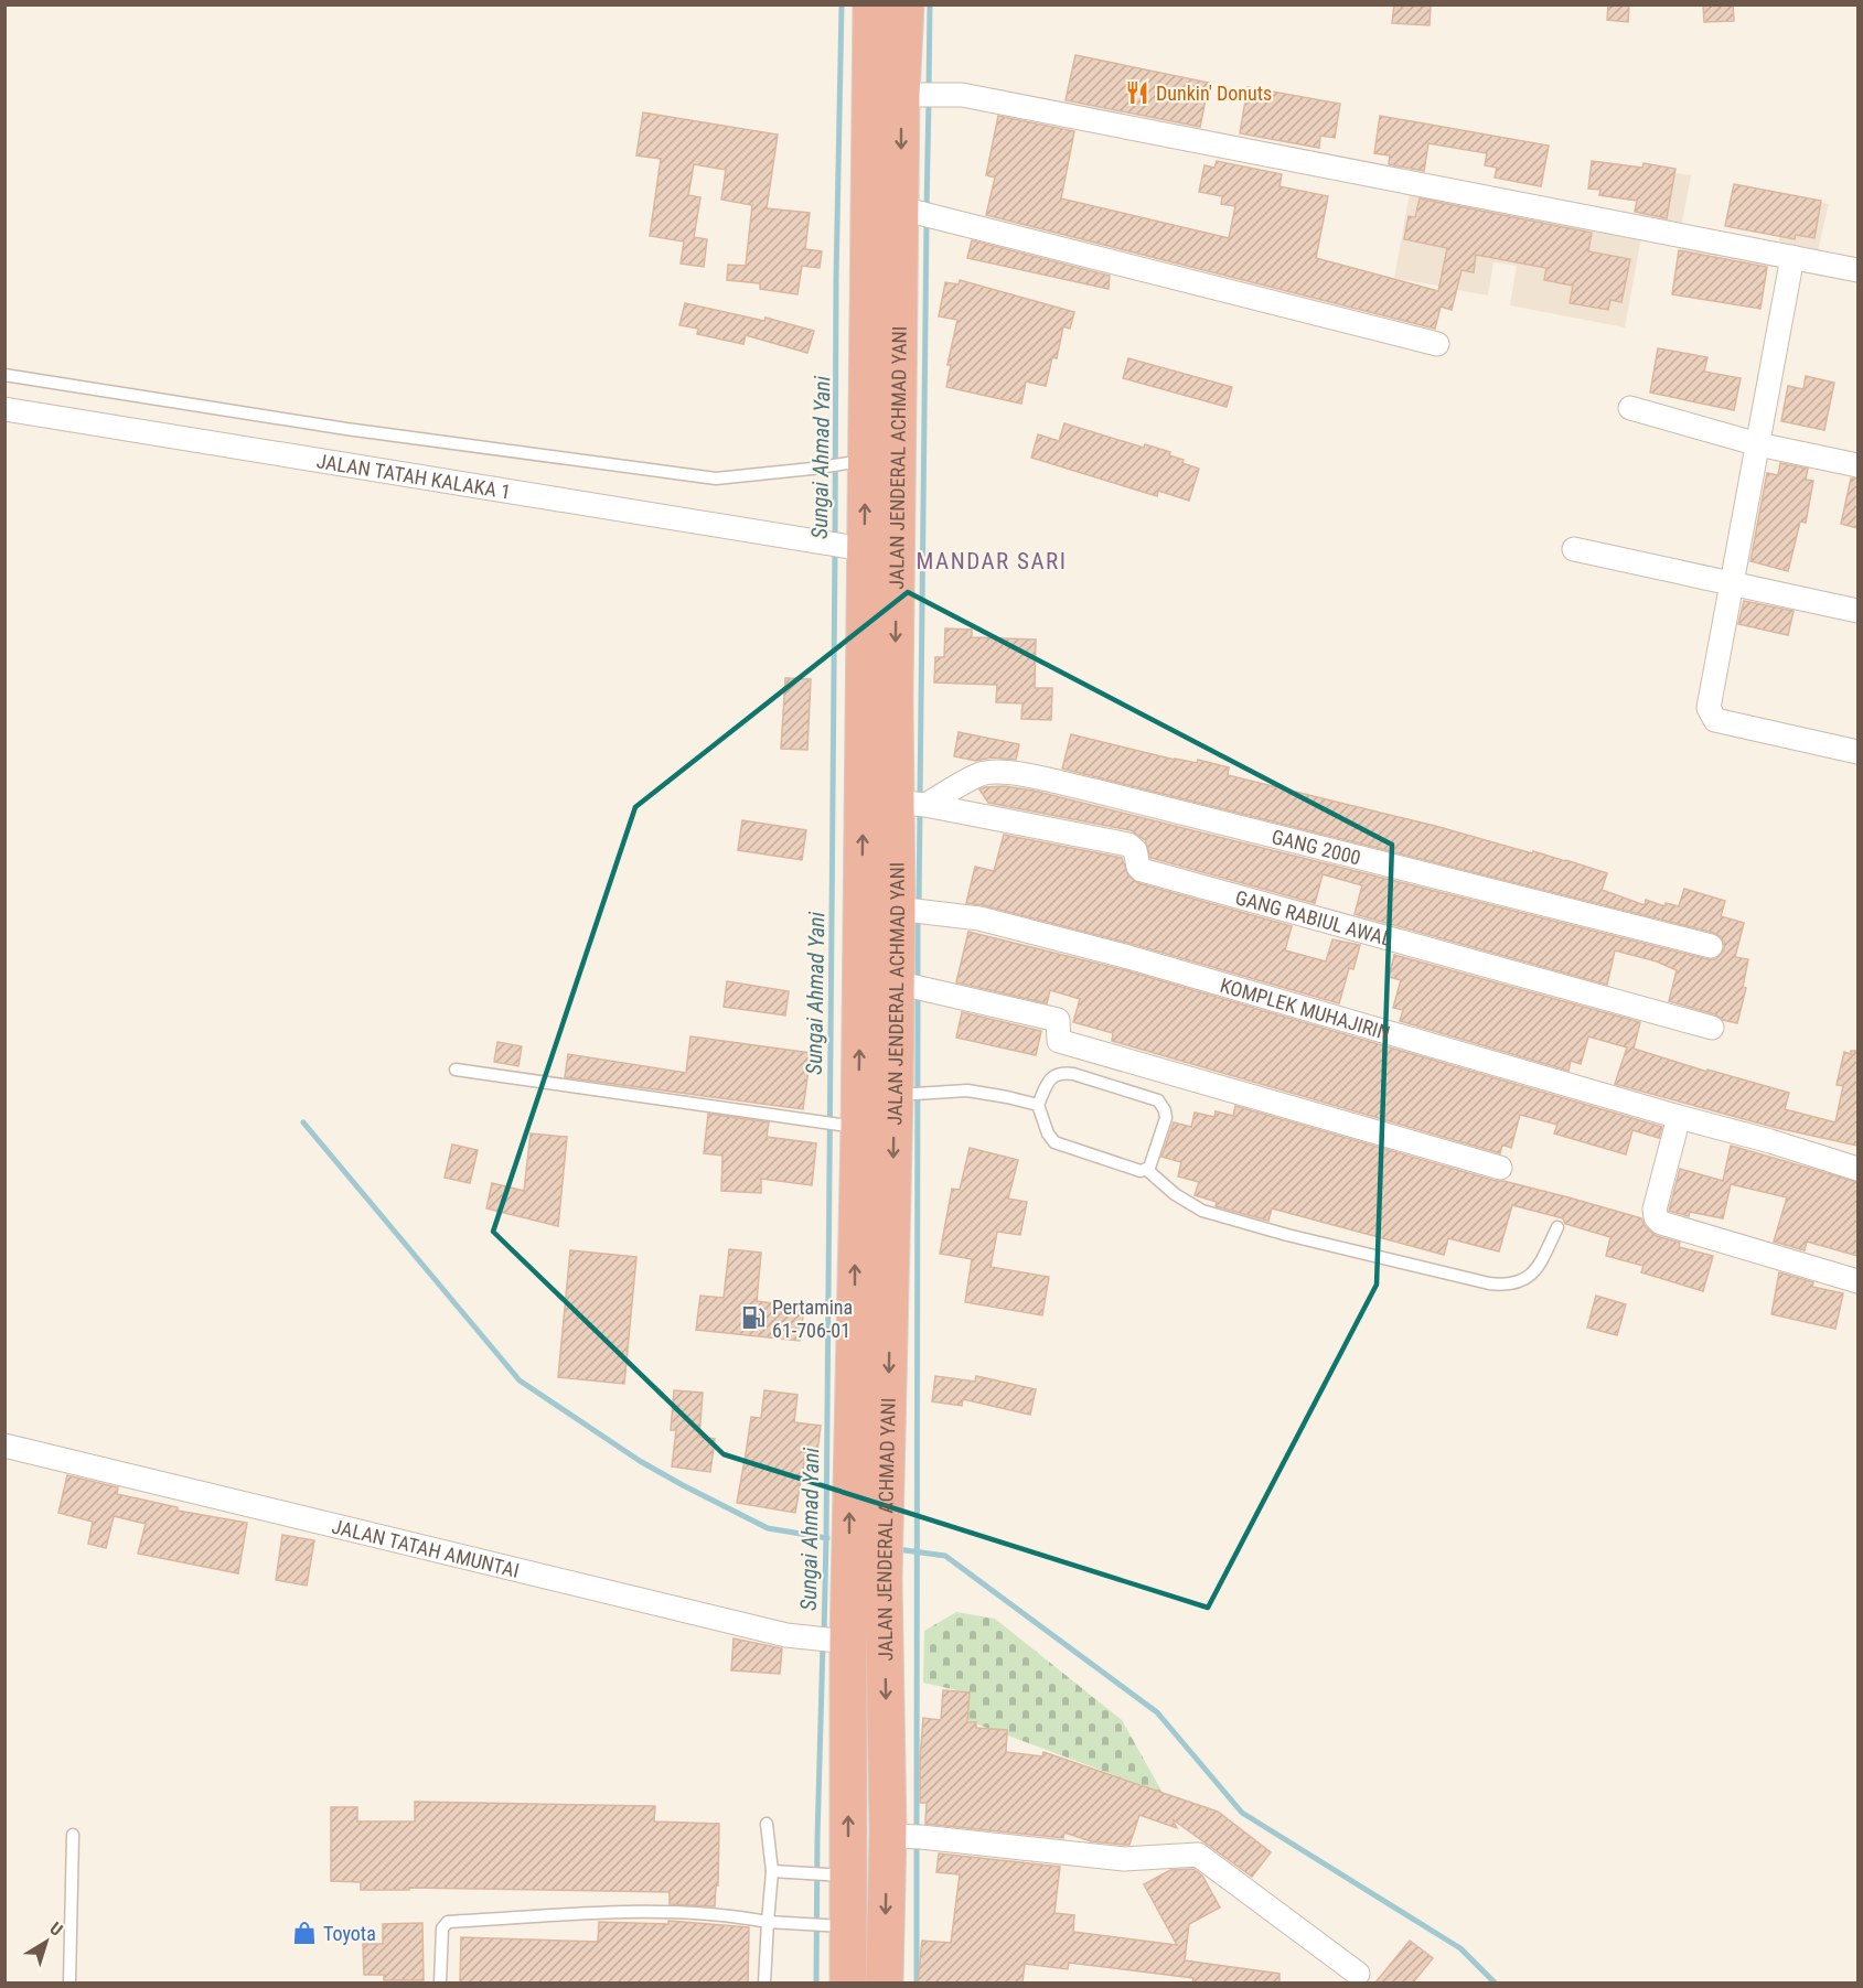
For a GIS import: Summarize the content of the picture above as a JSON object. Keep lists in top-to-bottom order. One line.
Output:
{"streets":{"highway":["JALAN JENDERAL ACHMAD YANI"],"street":["JALAN TATAH KALAKA 1","GANG 2000","GANG RABIUL AWAL","KOMPLEK MUHAJIRIN","JALAN TATAH AMUNTAI"]},"crossings":[["JALAN JENDERAL ACHMAD YANI","JALAN TATAH KALAKA 1"],["JALAN JENDERAL ACHMAD YANI","GANG 2000"],["JALAN JENDERAL ACHMAD YANI","GANG RABIUL AWAL"],["JALAN JENDERAL ACHMAD YANI","KOMPLEK MUHAJIRIN"],["JALAN JENDERAL ACHMAD YANI","JALAN TATAH AMUNTAI"],["GANG 2000","GANG RABIUL AWAL"]],"districts":["MANDAR SARI"],"water":["Sungai Ahmad Yani"],"places":{"restaurant":["Dunkin' Donuts"],"fuel station":["Pertamina 61-706-01"],"shop":["Toyota"]},"north":"top right"}
